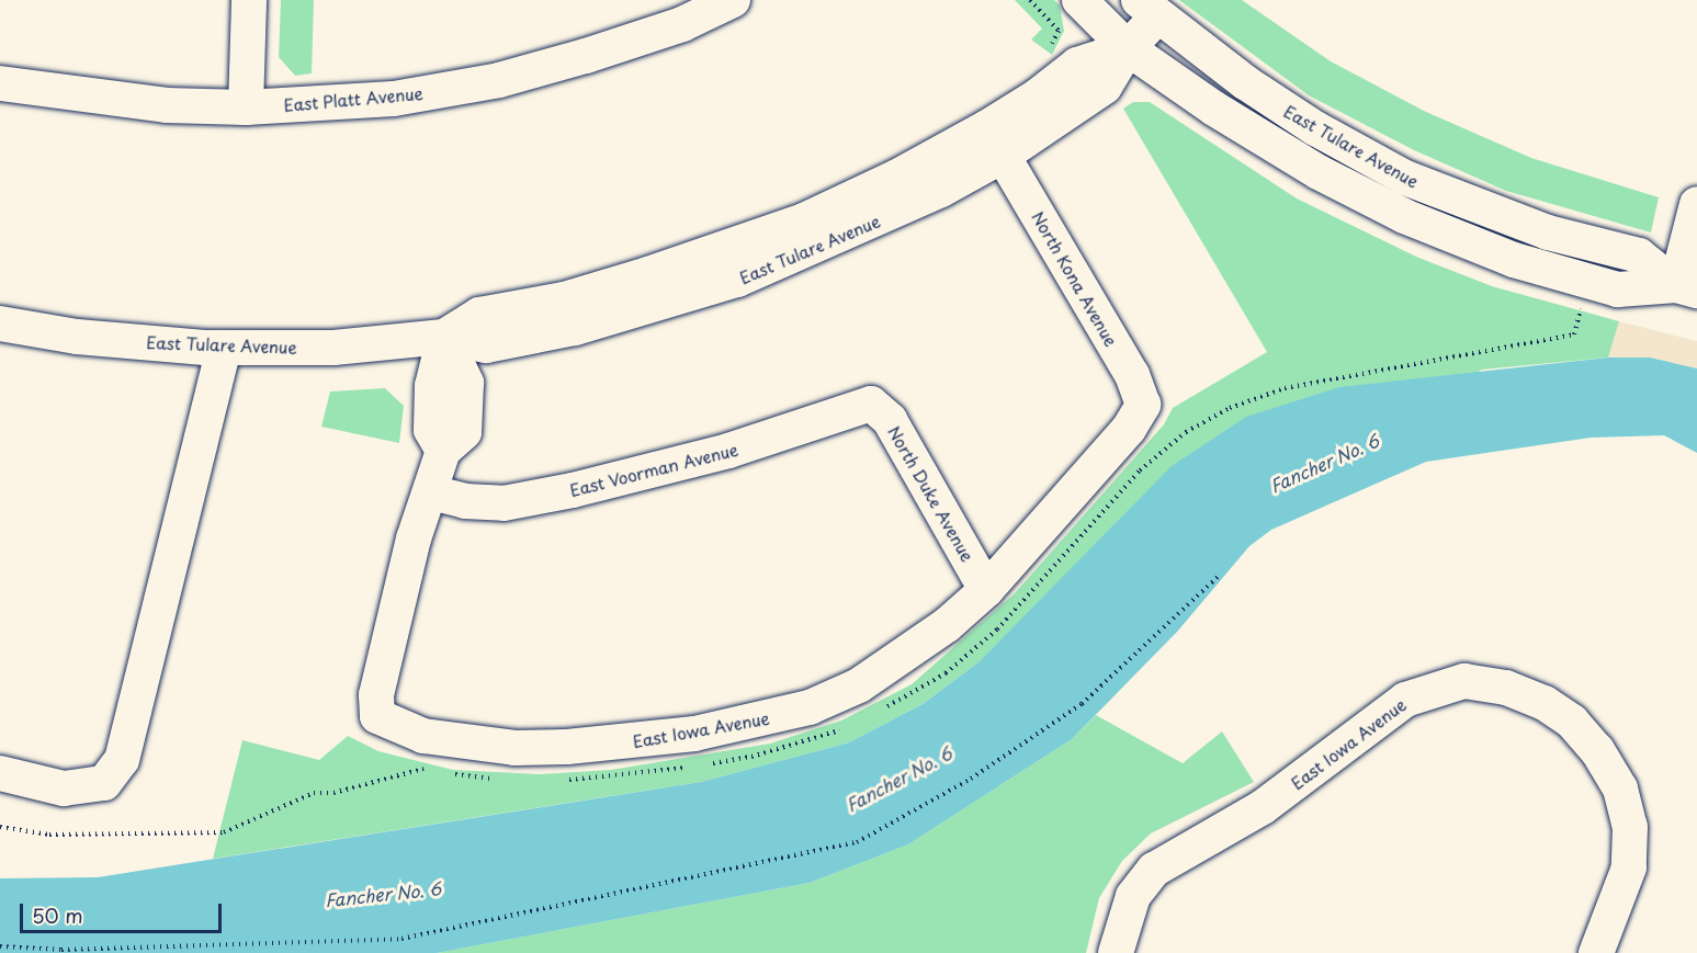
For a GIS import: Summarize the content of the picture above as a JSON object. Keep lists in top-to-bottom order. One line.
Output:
{"streets":{"street":["East Platt Avenue","East Tulare Avenue","North Kona Avenue","East Voorman Avenue","North Duke Avenue","East Iowa Avenue"]},"crossings":[["East Tulare Avenue","North Kona Avenue"],["North Kona Avenue","East Iowa Avenue"],["East Voorman Avenue","North Duke Avenue"],["East Voorman Avenue","East Iowa Avenue"],["North Duke Avenue","East Iowa Avenue"]],"water":["Fancher No. 6"],"scale_bar":"50 m"}
